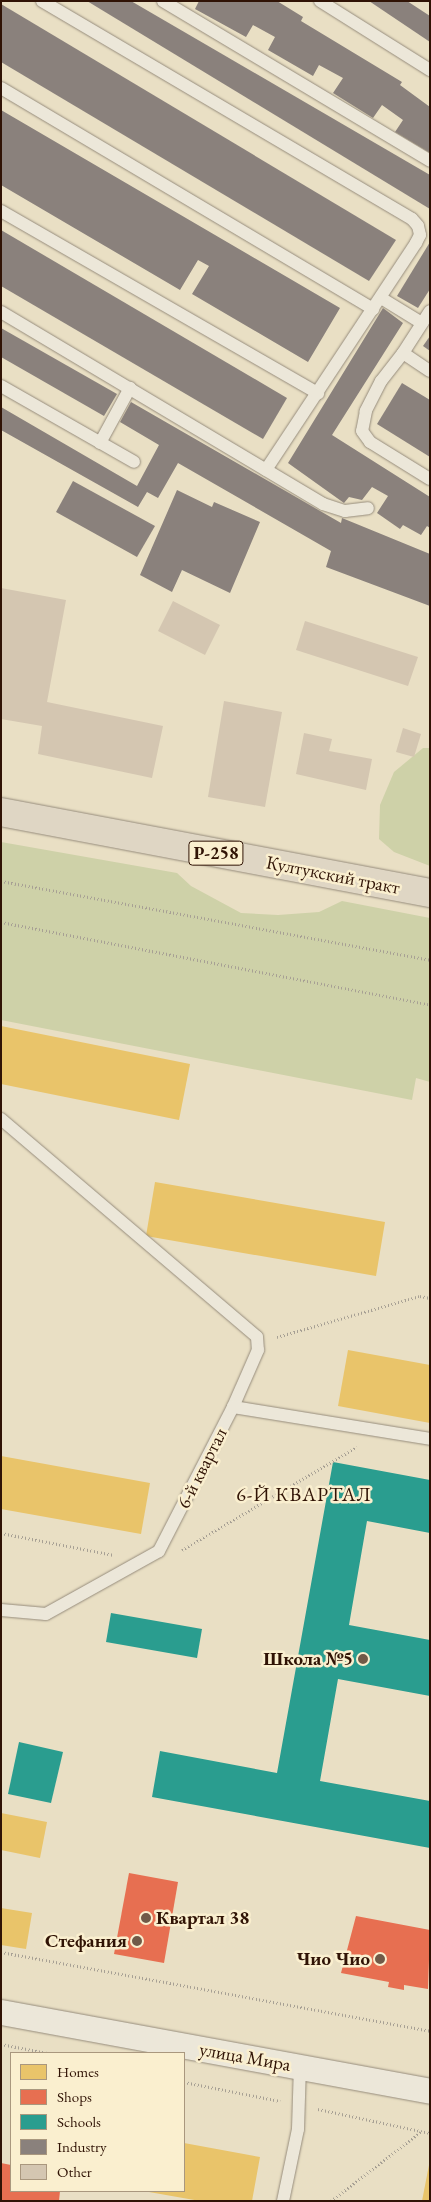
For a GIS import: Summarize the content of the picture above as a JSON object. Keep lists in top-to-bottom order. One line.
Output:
{"streets":{"main road":["Р-258","Култукский тракт"],"street":["улица Мира"],"lane":["6-й квартал"]},"districts":["6-Й КВАРТАЛ"],"places":["Школа №5","Квартал 38","Стефания","Чио Чио"],"legend":["Homes","Shops","Schools","Industry","Other"]}
